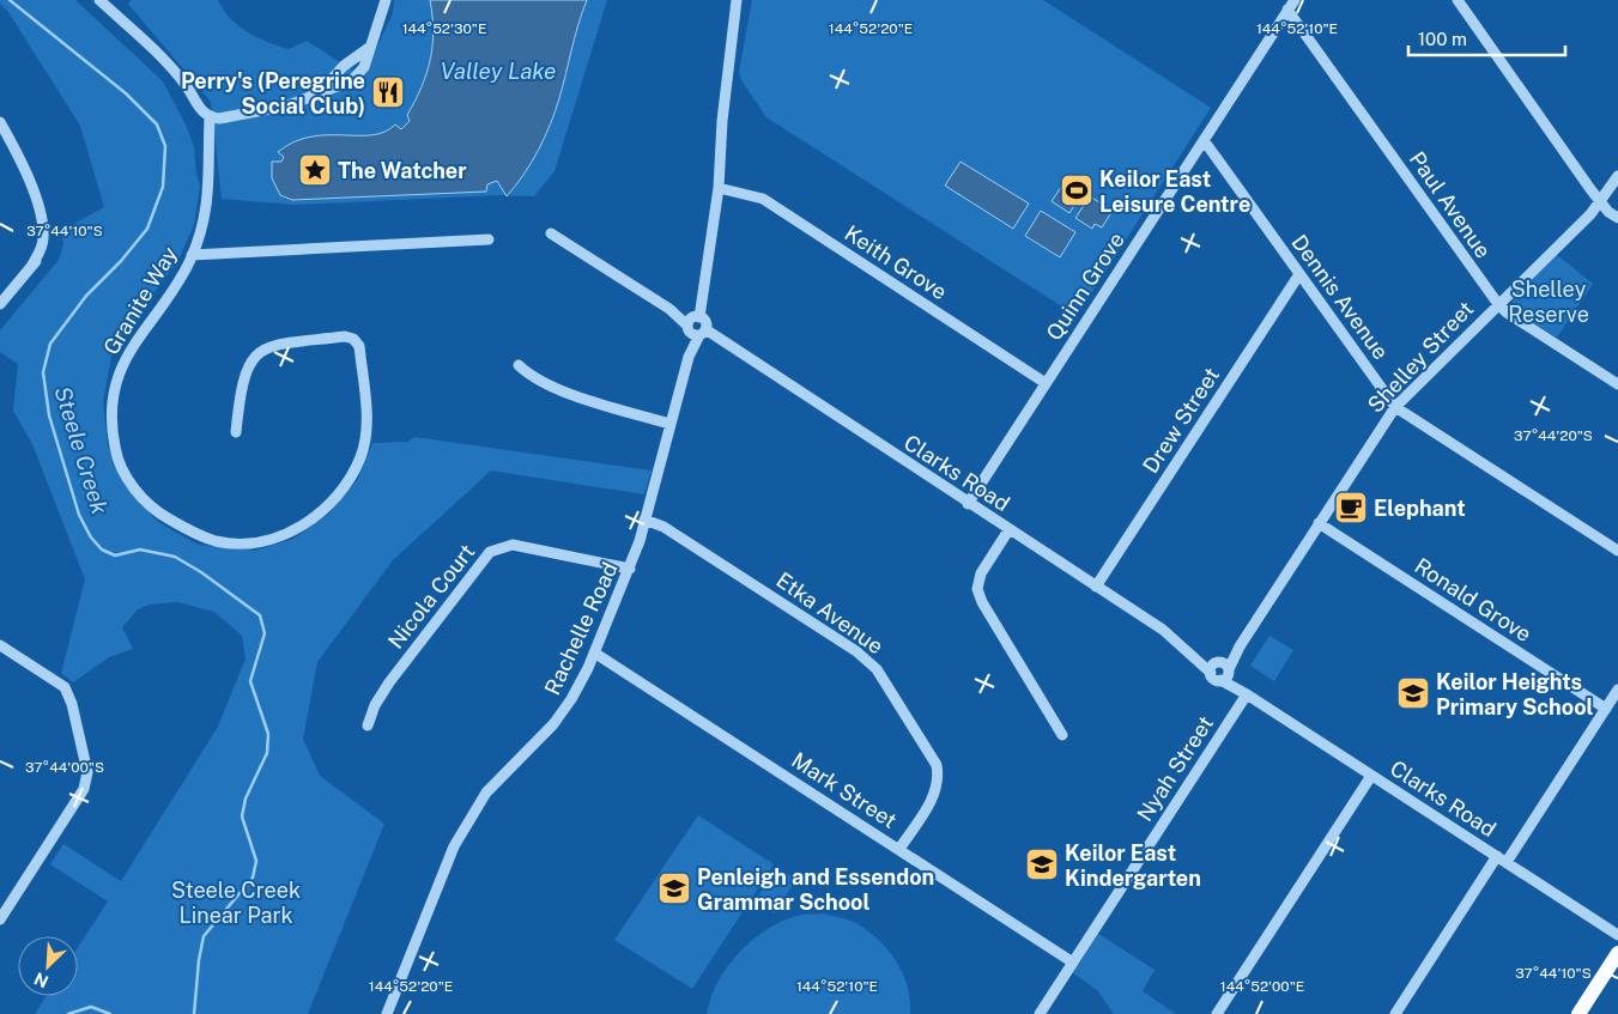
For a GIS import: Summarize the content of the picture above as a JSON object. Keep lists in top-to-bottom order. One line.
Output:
{"streets":{"street":["Paul Avenue","Keith Grove","Quinn Grove","Dennis Avenue","Granite Way","Shelley Street","Drew Street","Clarks Road","Nicola Court","Ronald Grove","Etka Avenue","Rachelle Road","Nyah Street","Mark Street"]},"crossings":[["Paul Avenue","Quinn Grove"],["Paul Avenue","Shelley Street"],["Keith Grove","Quinn Grove"],["Keith Grove","Rachelle Road"],["Quinn Grove","Dennis Avenue"],["Quinn Grove","Clarks Road"],["Dennis Avenue","Shelley Street"],["Dennis Avenue","Drew Street"],["Shelley Street","Clarks Road"],["Shelley Street","Ronald Grove"],["Drew Street","Clarks Road"],["Clarks Road","Rachelle Road"],["Clarks Road","Nyah Street"],["Nicola Court","Rachelle Road"],["Etka Avenue","Rachelle Road"],["Etka Avenue","Mark Street"],["Rachelle Road","Mark Street"],["Nyah Street","Mark Street"]],"water":["Valley Lake","Steele Creek"],"parks":["Shelley Reserve","Steele Creek Linear Park"],"places":{"restaurant":["Perry's (Peregrine Social Club)"],"place":["The Watcher"],"sports":["Keilor East Leisure Centre"],"cafe":["Elephant"],"school or university":["Keilor Heights Primary School","Keilor East Kindergarten","Penleigh and Essendon Grammar School"]},"scale_bar":"100 m","north":"bottom left","coordinates":["144°52'30\"E","144°52'20\"E","144°52'10\"E","37°44'10\"S","37°44'20\"S","37°44'00\"S","144°52'00\"E"]}
